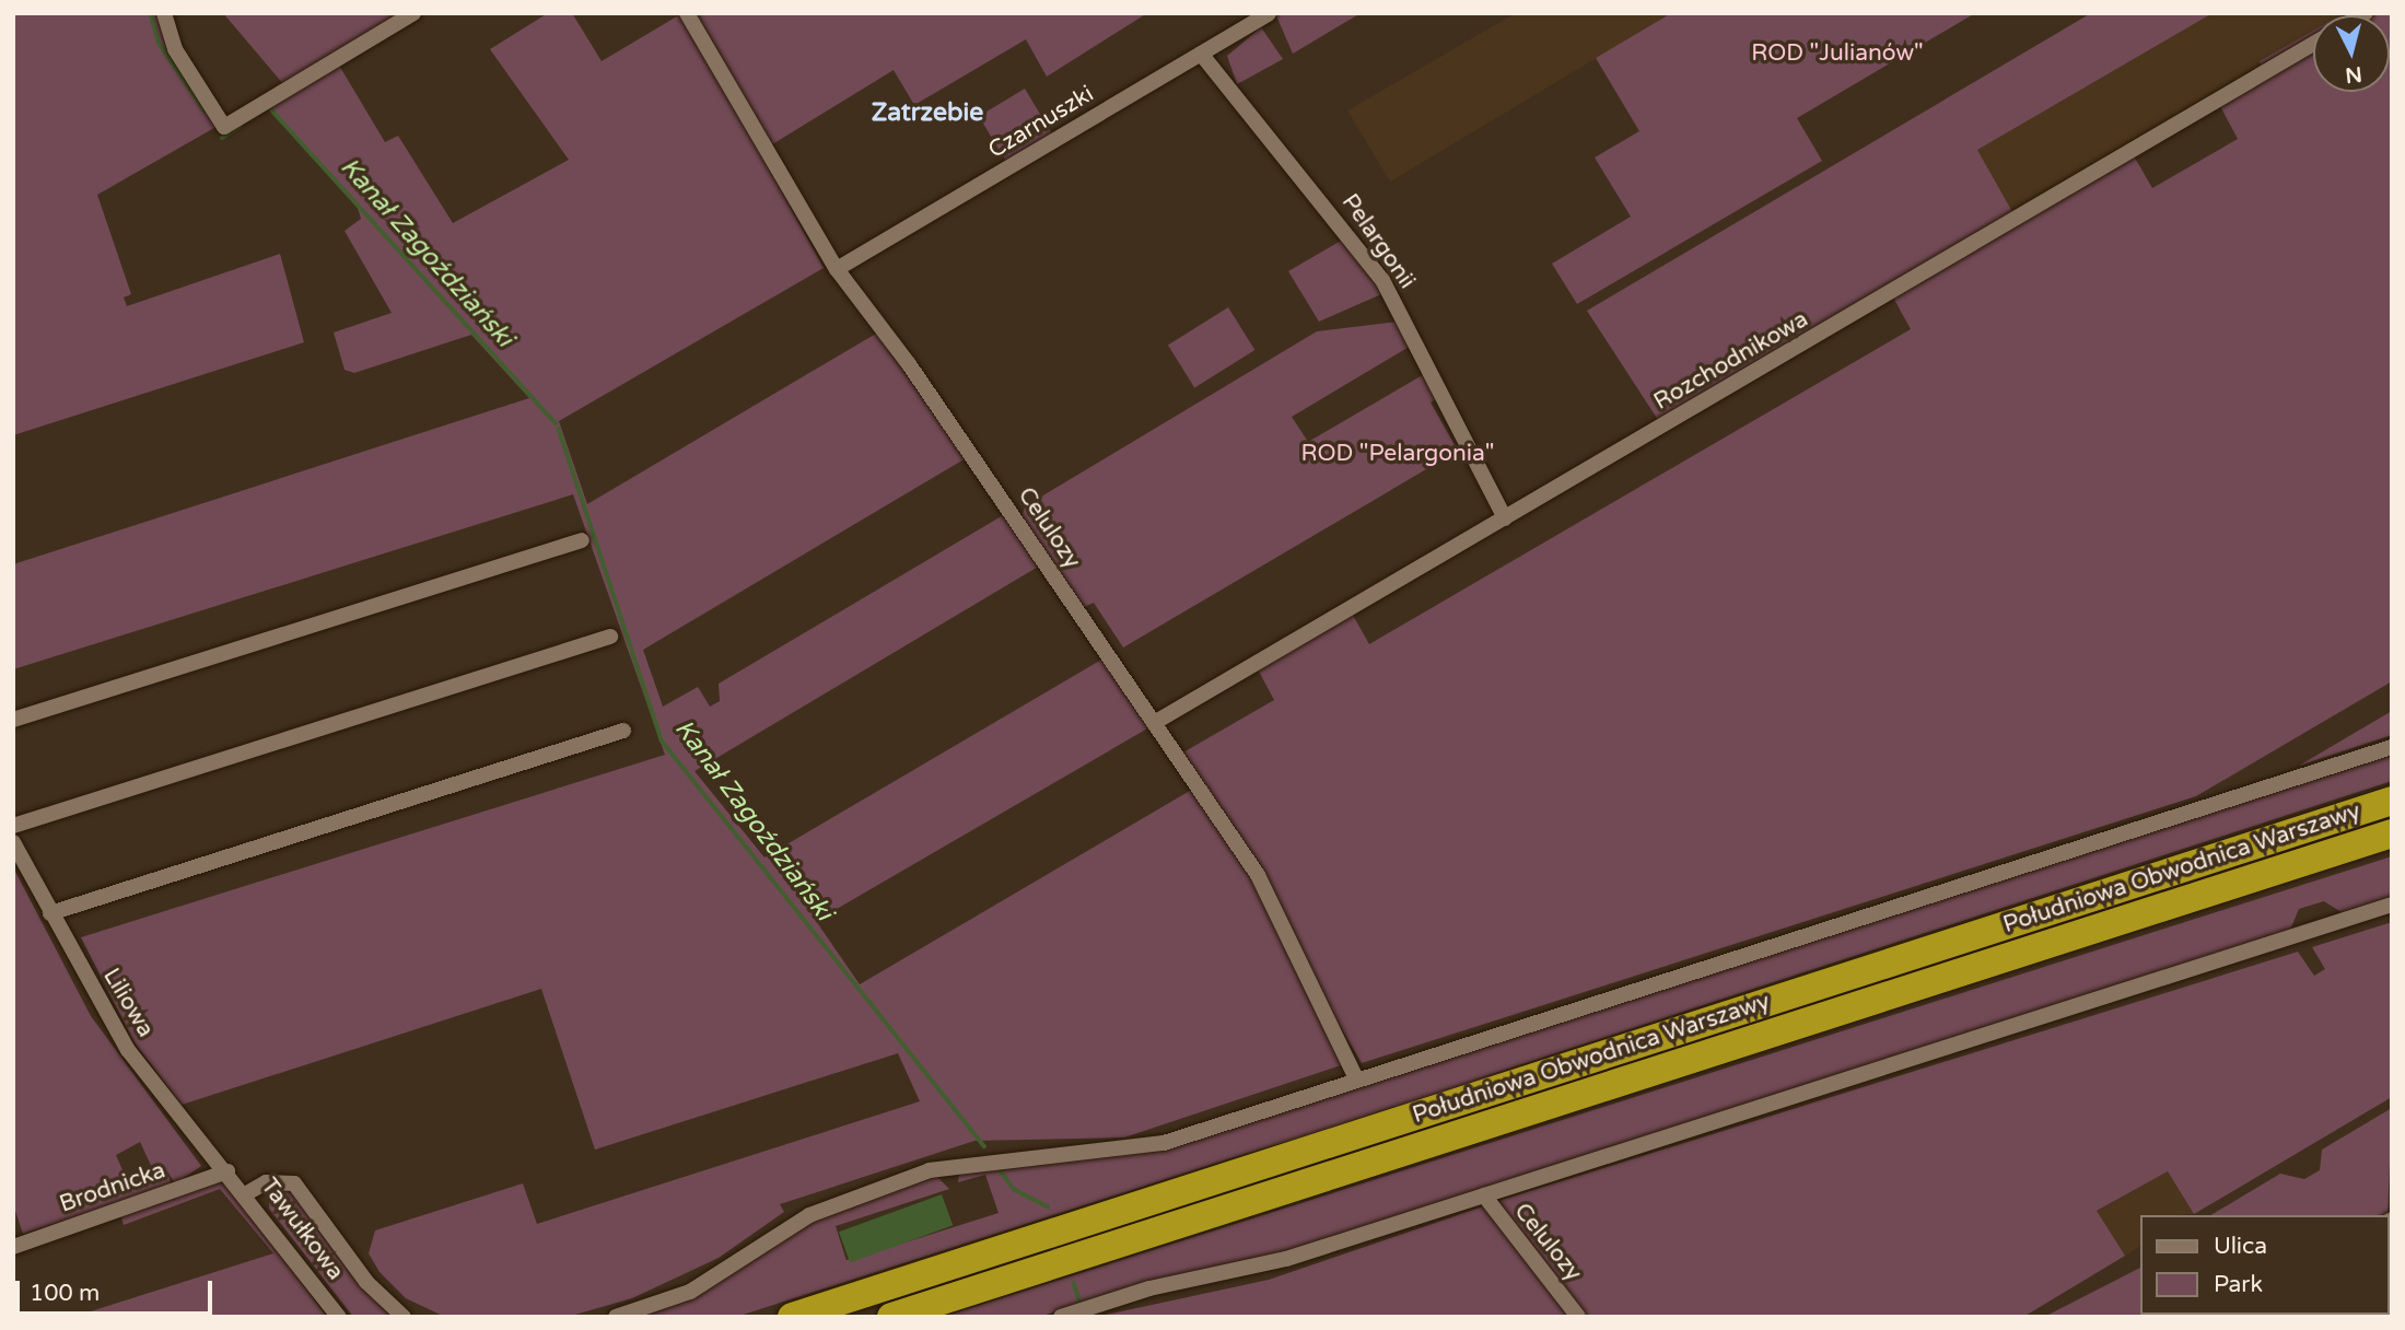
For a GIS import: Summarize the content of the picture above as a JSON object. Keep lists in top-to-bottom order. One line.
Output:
{"streets":{"highway":["Południowa Obwodnica Warszawy"],"street":["Czarnuszki","Pelargonii","Rozchodnikowa","Celulozy","Liliowa","Brodnicka","Tawułkowa"]},"crossings":[["Czarnuszki","Pelargonii"],["Czarnuszki","Celulozy"],["Pelargonii","Rozchodnikowa"],["Rozchodnikowa","Celulozy"],["Liliowa","Brodnicka"],["Liliowa","Tawułkowa"],["Brodnicka","Tawułkowa"]],"districts":["Zatrzebie"],"water":["Kanał Zagoździański"],"parks":["ROD \"Julianów\"","ROD \"Pelargonia\""],"legend":["Ulica","Park"],"scale_bar":"100 m","north":"bottom"}
